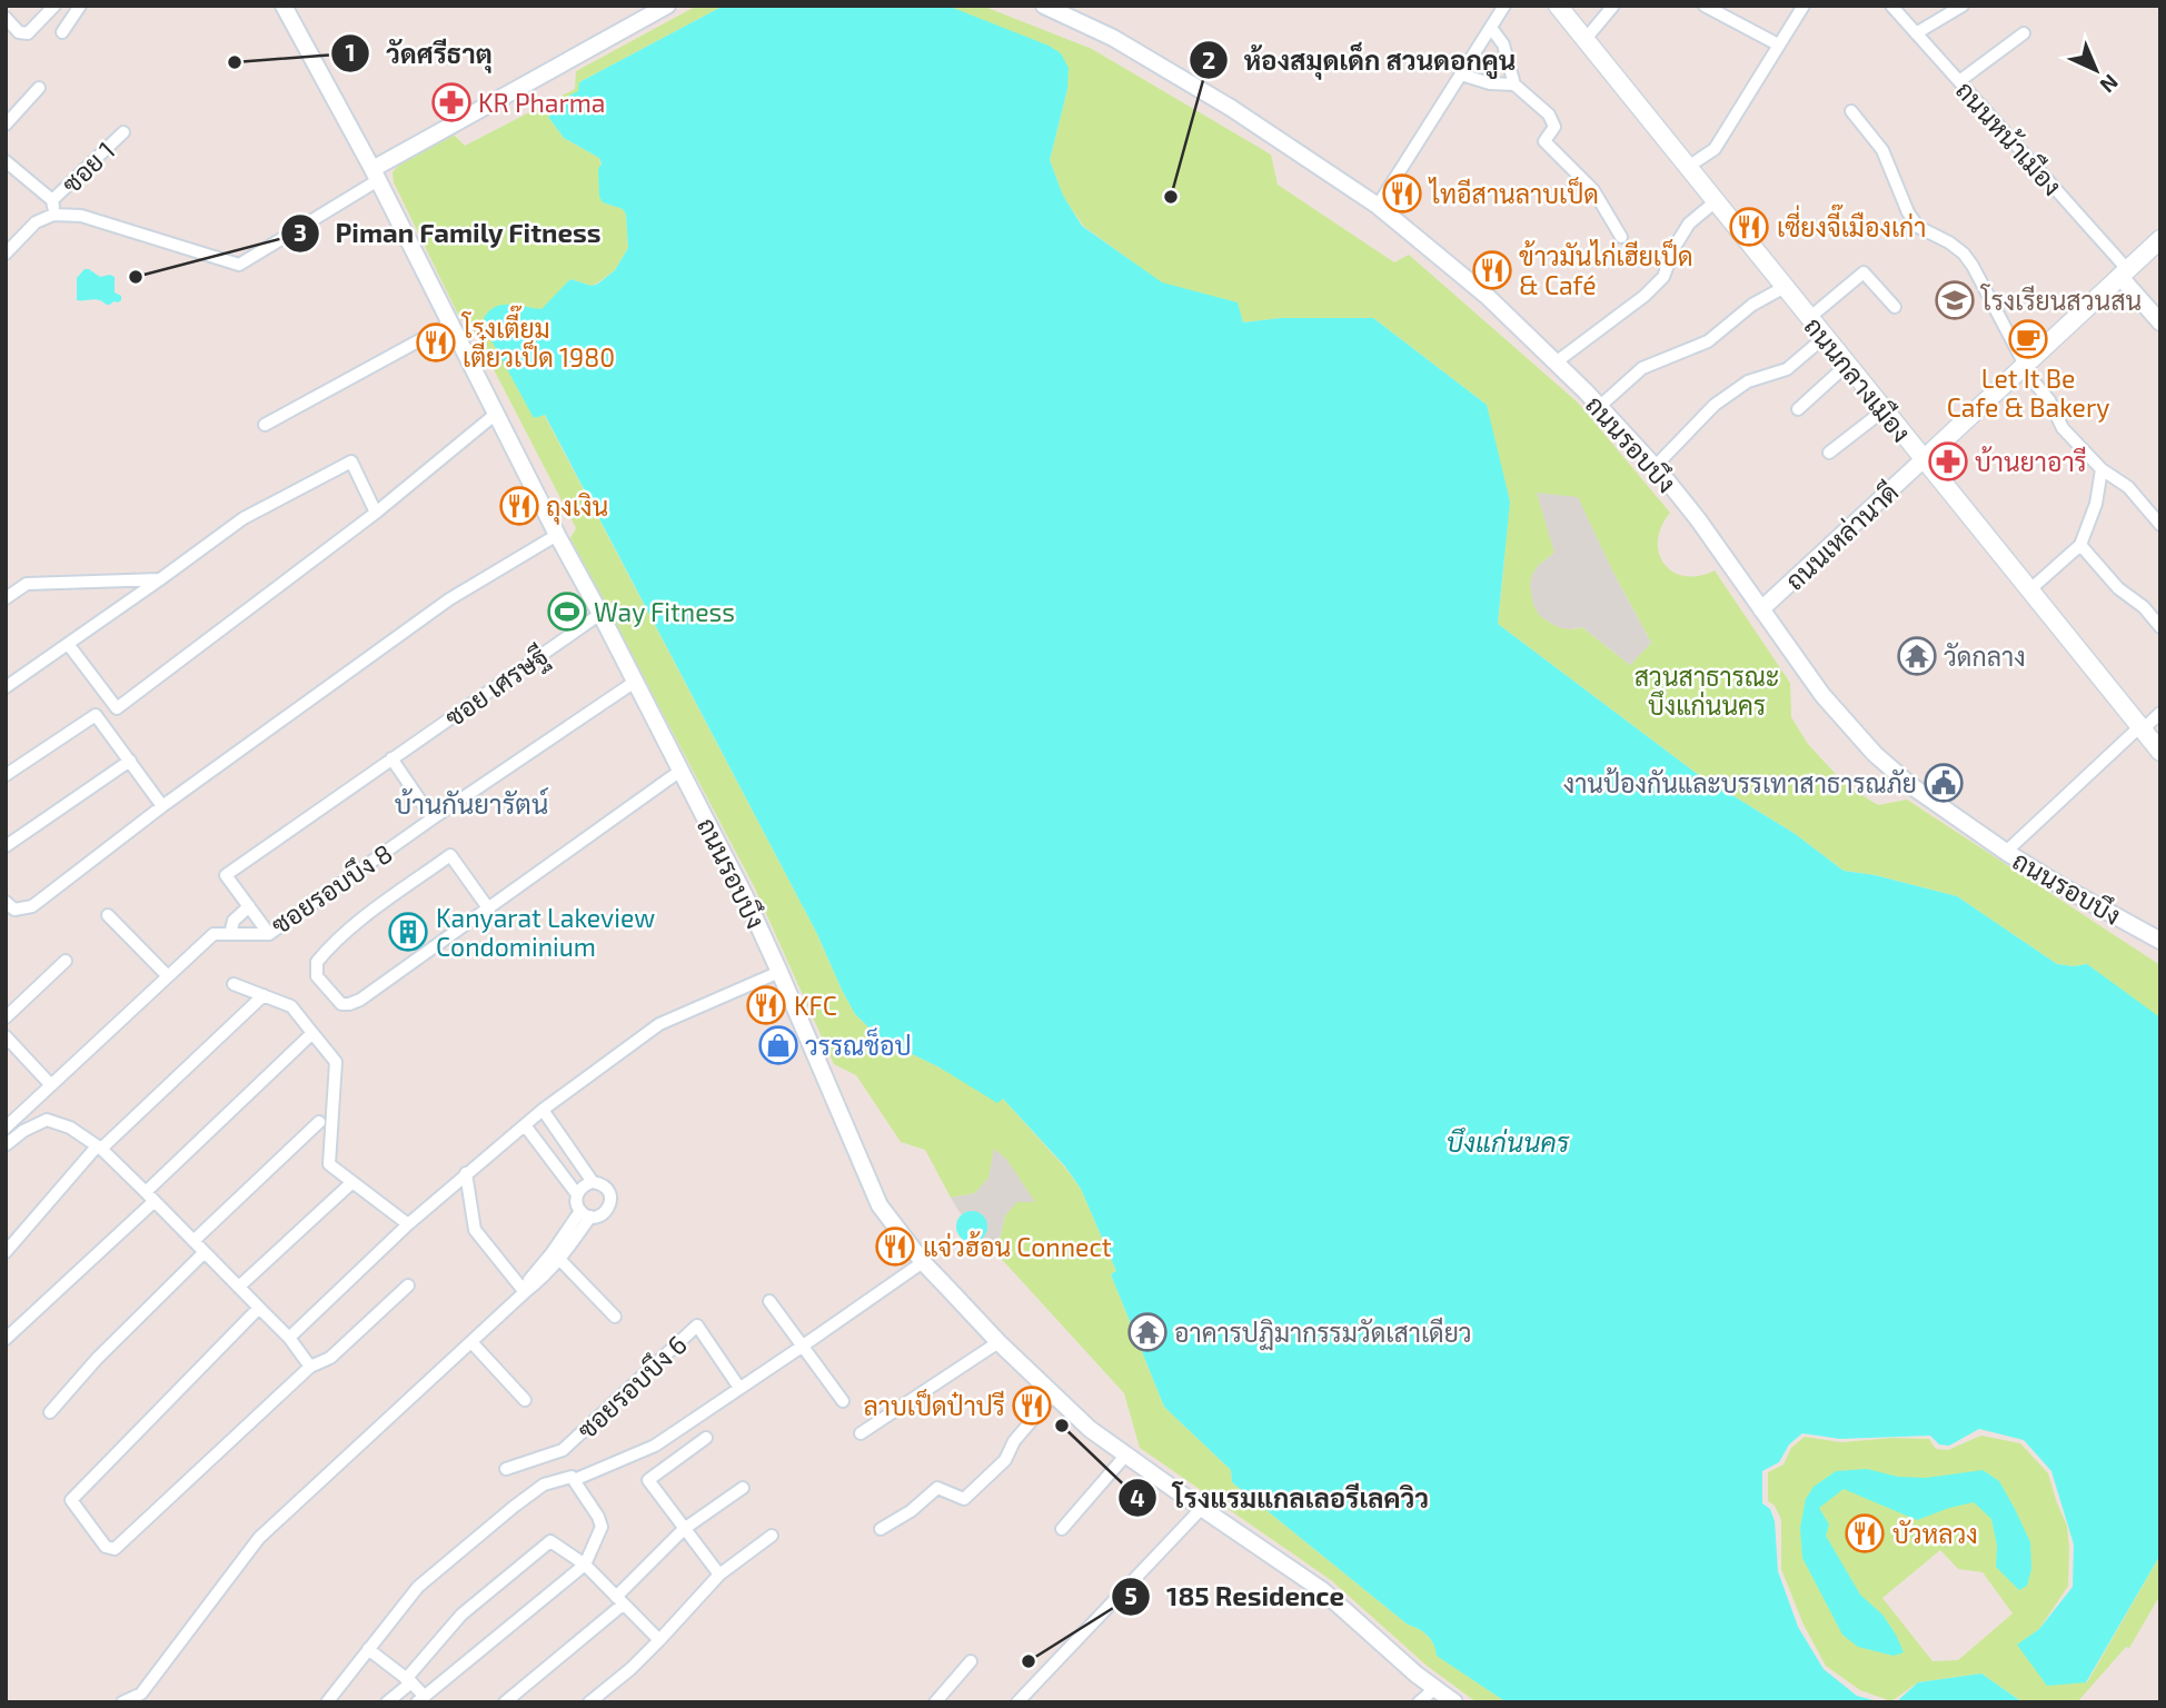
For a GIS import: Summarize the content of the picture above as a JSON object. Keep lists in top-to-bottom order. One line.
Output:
{"streets":{"main road":["ถนนกลางเมือง","ถนนเหล่านาดี"],"street":["ถนนหน้าเมือง","ซอย 1","ถนนรอบบึง","ซอย เศรษฐี","ซอยรอบบึง 8","ซอยรอบบึง 6"]},"crossings":[["ถนนหน้าเมือง","ถนนเหล่านาดี"],["ถนนกลางเมือง","ถนนเหล่านาดี"],["ถนนรอบบึง","ถนนเหล่านาดี"],["ถนนรอบบึง","ซอย เศรษฐี"],["ถนนรอบบึง","ซอยรอบบึง 8"]],"districts":["บ้านกันยารัตน์"],"water":["บึงแก่นนคร"],"parks":["สวนสาธารณะ บึงแก่นนคร"],"places":{"other":["วัดศรีธาตุ","ห้องสมุดเด็ก สวนดอกคูน","Piman Family Fitness","โรงแรมแกลเลอรีเลควิว","185 Residence"],"pharmacy":["KR Pharma","บ้านยาอารี"],"restaurant":["ไทอีสานลาบเป็ด","เซี่ยงจี๊เมืองเก่า","ข้าวมันไก่เฮียเป็ด & Café","โรงเตี๊ยม เตี๋ยวเป็ด 1980","ถุงเงิน","KFC","แจ่วฮ้อน Connect","ลาบเป็ดป๋าปรี","บัวหลวง"],"school or university":["โรงเรียนสวนสน"],"cafe":["Let It Be Cafe & Bakery"],"sports":["Way Fitness"],"temple":["วัดกลาง","อาคารปฏิมากรรมวัดเสาเดียว"],"public building":["งานป้องกันและบรรเทาสาธารณภัย"],"building":["Kanyarat Lakeview Condominium"],"shop":["วรรณช็อป"]},"north":"bottom right"}
